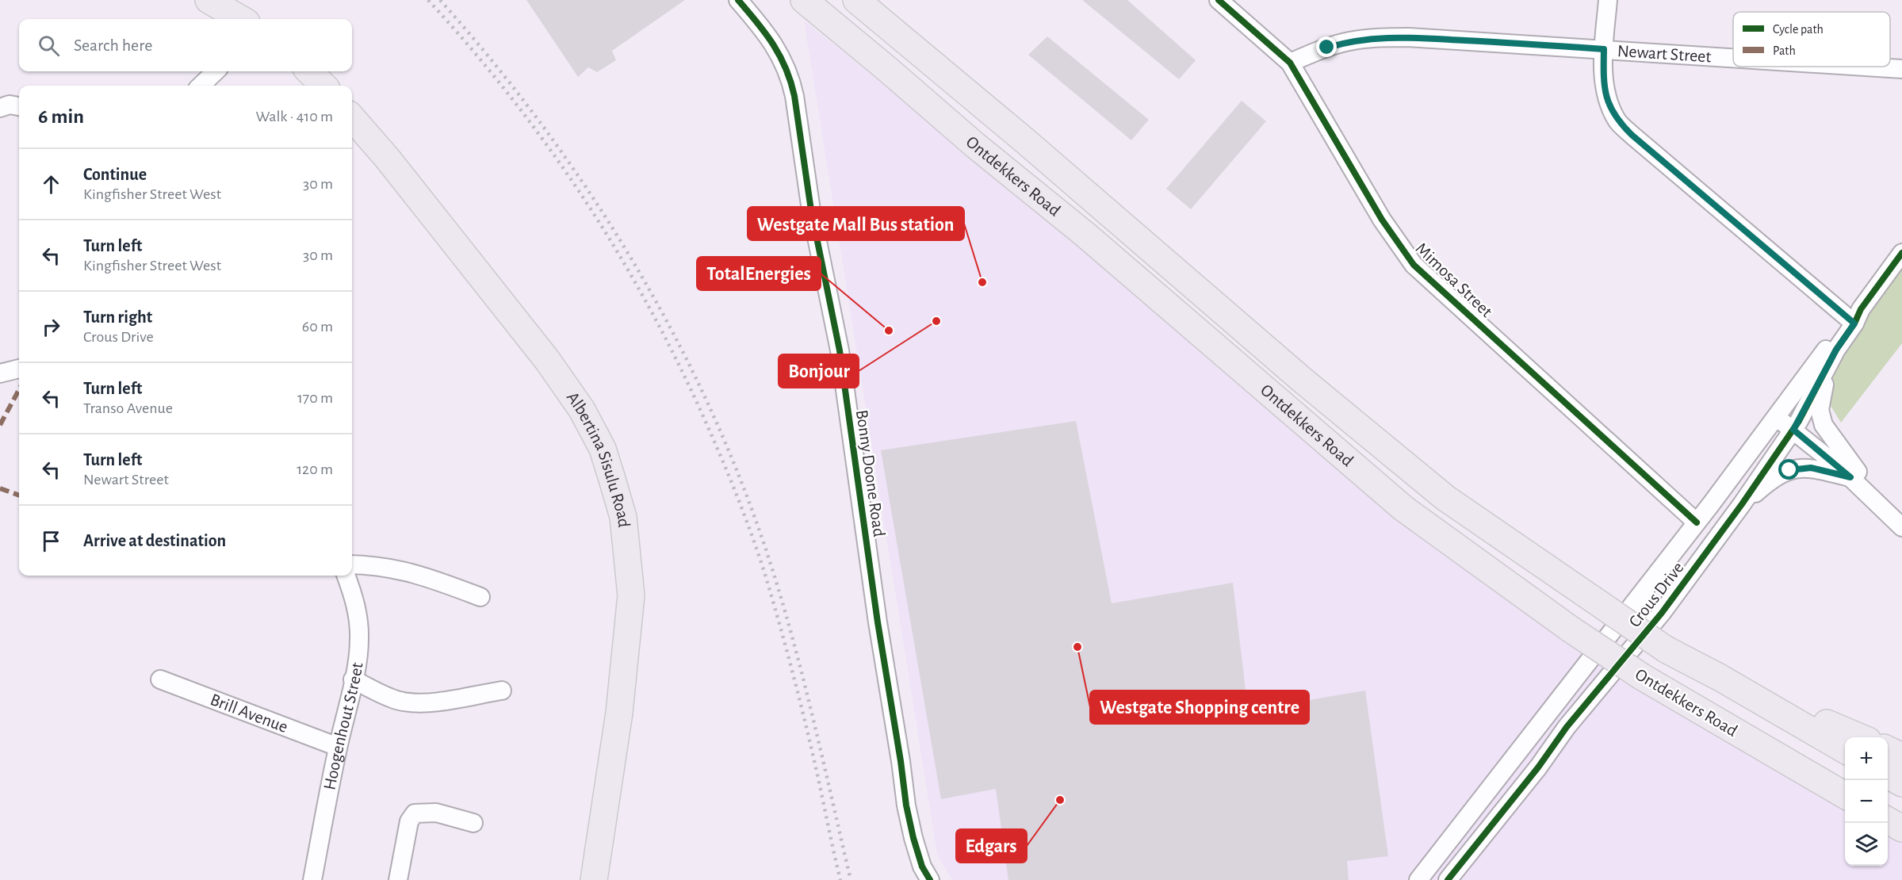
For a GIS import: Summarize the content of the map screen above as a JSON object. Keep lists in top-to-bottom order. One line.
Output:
{"streets":{"main road":["Ontdekkers Road","Albertina Sisulu Road"],"street":["Newart Street","Mimosa Street","Bonny Doone Road","Crous Drive","Brill Avenue","Hoogenhout Street"]},"crossings":[["Newart Street","Mimosa Street"],["Mimosa Street","Crous Drive"],["Brill Avenue","Hoogenhout Street"]],"places":["Westgate Mall Bus station","Bonjour","TotalEnergies","Westgate Shopping centre","Edgars"],"legend":["Cycle path","Path"],"page":{"search":"Search here","heading":["6 min","Walk · 410 m"],"list":[["Continue","Kingfisher Street West","30 m"],["Turn left","Kingfisher Street West","30 m"],["Turn right","Crous Drive","60 m"],["Turn left","Transo Avenue","170 m"],["Turn left","Newart Street","120 m"],"Arrive at destination"],"map_buttons":["+","−"]}}
